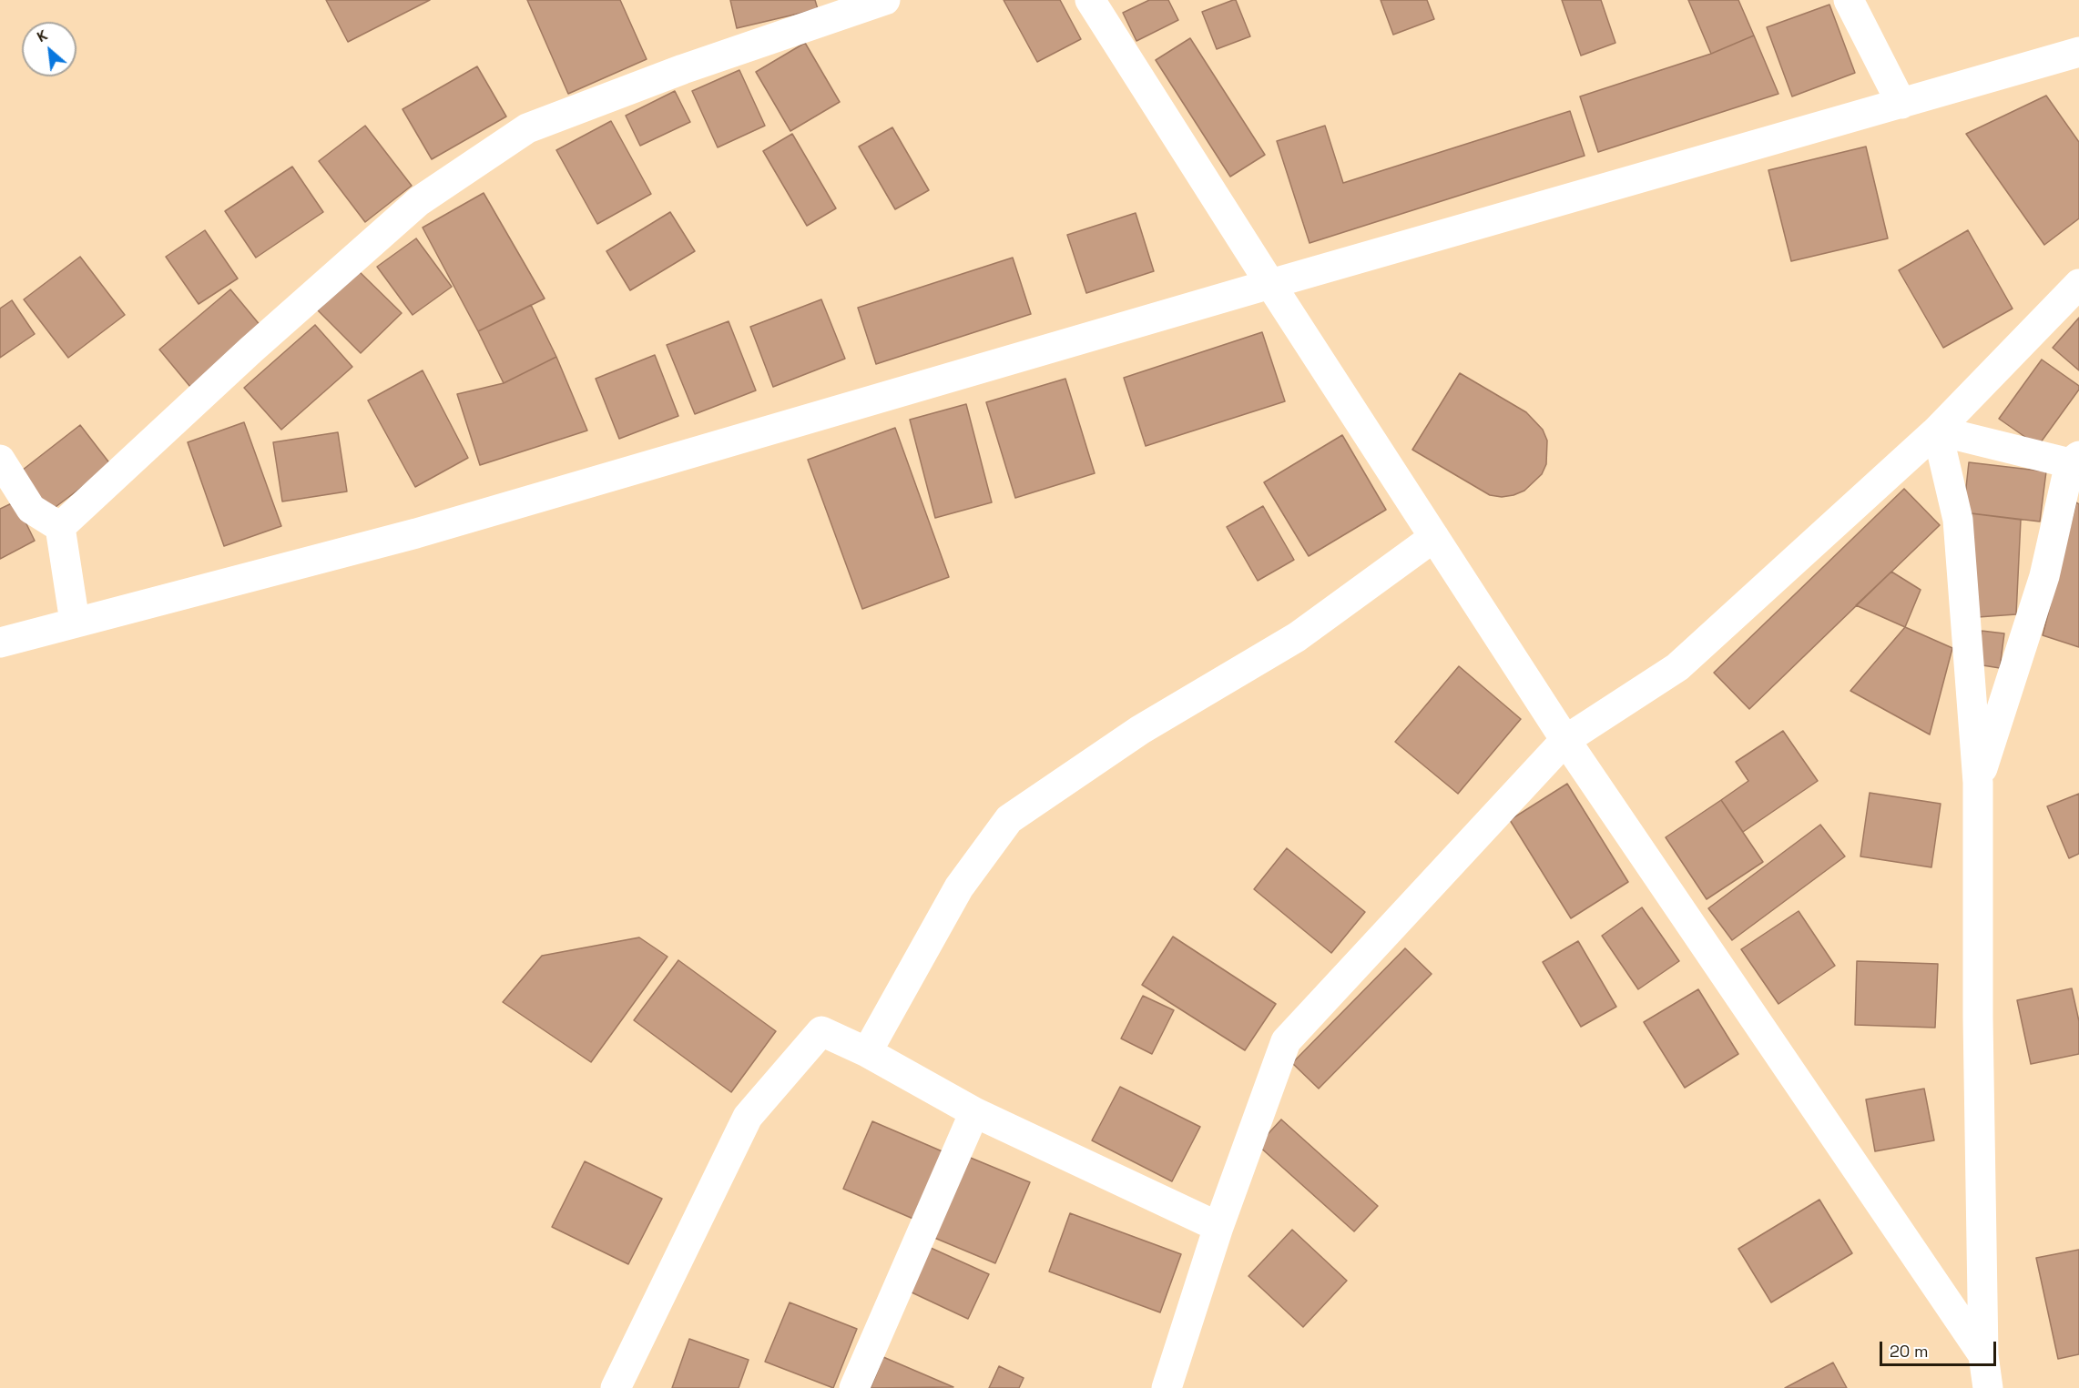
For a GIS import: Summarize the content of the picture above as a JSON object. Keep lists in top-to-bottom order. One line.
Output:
{"scale_bar":"20 m","north":"top left"}
